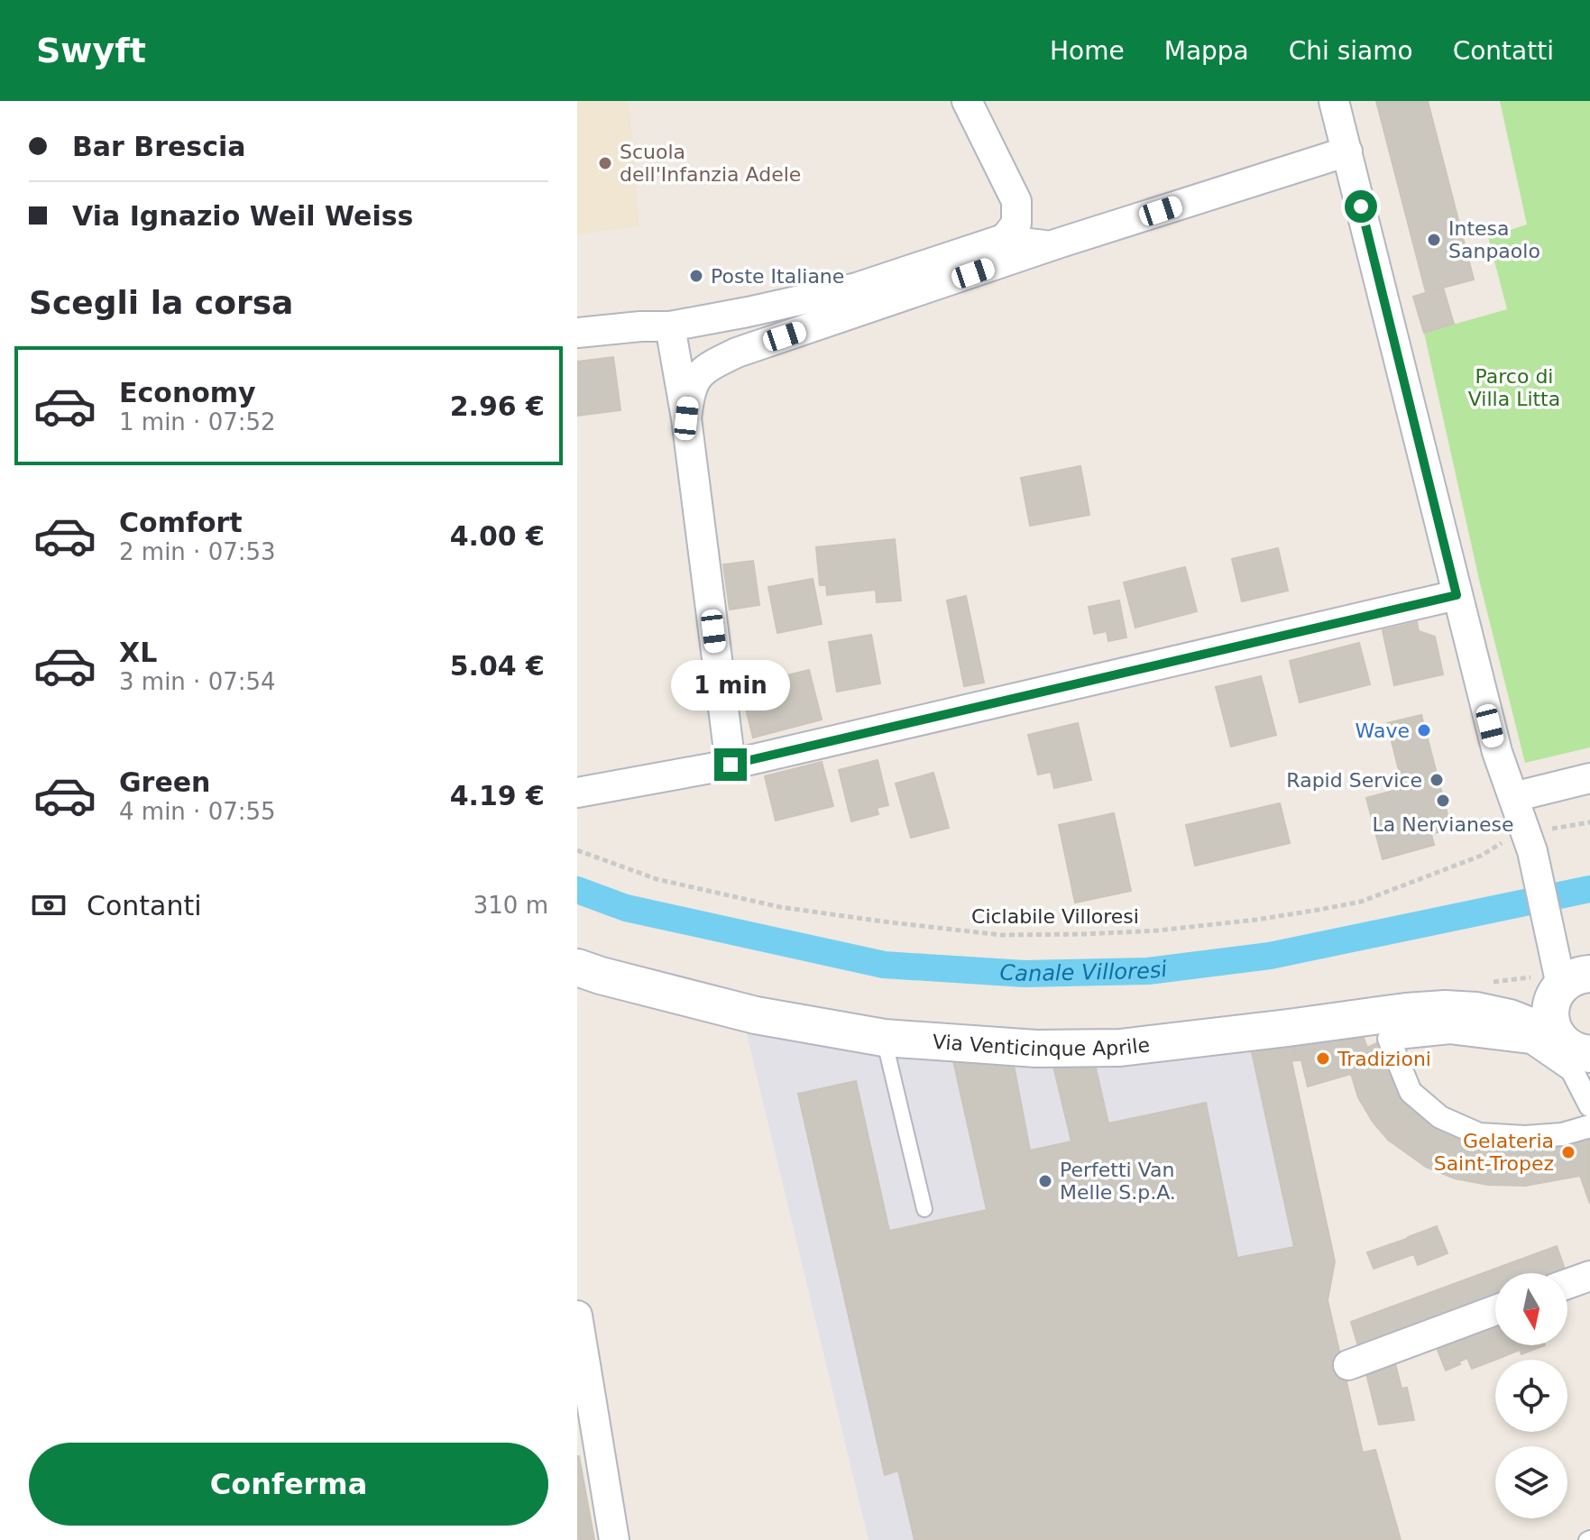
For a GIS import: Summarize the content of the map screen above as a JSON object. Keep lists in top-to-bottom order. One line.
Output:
{"streets":{"street":["Via Venticinque Aprile"],"path":["Ciclabile Villoresi"]},"water":["Canale Villoresi"],"parks":["Parco di Villa Litta"],"places":["Scuola dell'Infanzia Adele","Intesa Sanpaolo","Poste Italiane","Wave","Rapid Service","La Nervianese","Tradizioni","Gelateria Saint-Tropez","Perfetti Van Melle S.p.A."],"north":"bottom","page":{"header":"Swyft","nav":["Home","Mappa","Chi siamo","Contatti"],"banner":["Bar Brescia","Via Ignazio Weil Weiss"],"heading":"Scegli la corsa","list":[{"name":"Economy","note":"1 min · 07:52","value":"2.96 €"},{"name":"Comfort","note":"2 min · 07:53","value":"4.00 €"},{"name":"XL","note":"3 min · 07:54","value":"5.04 €"},{"name":"Green","note":"4 min · 07:55","value":"4.19 €"}],"bubble":"1 min","pay":["Contanti","310 m"],"buttons":"Conferma"}}
